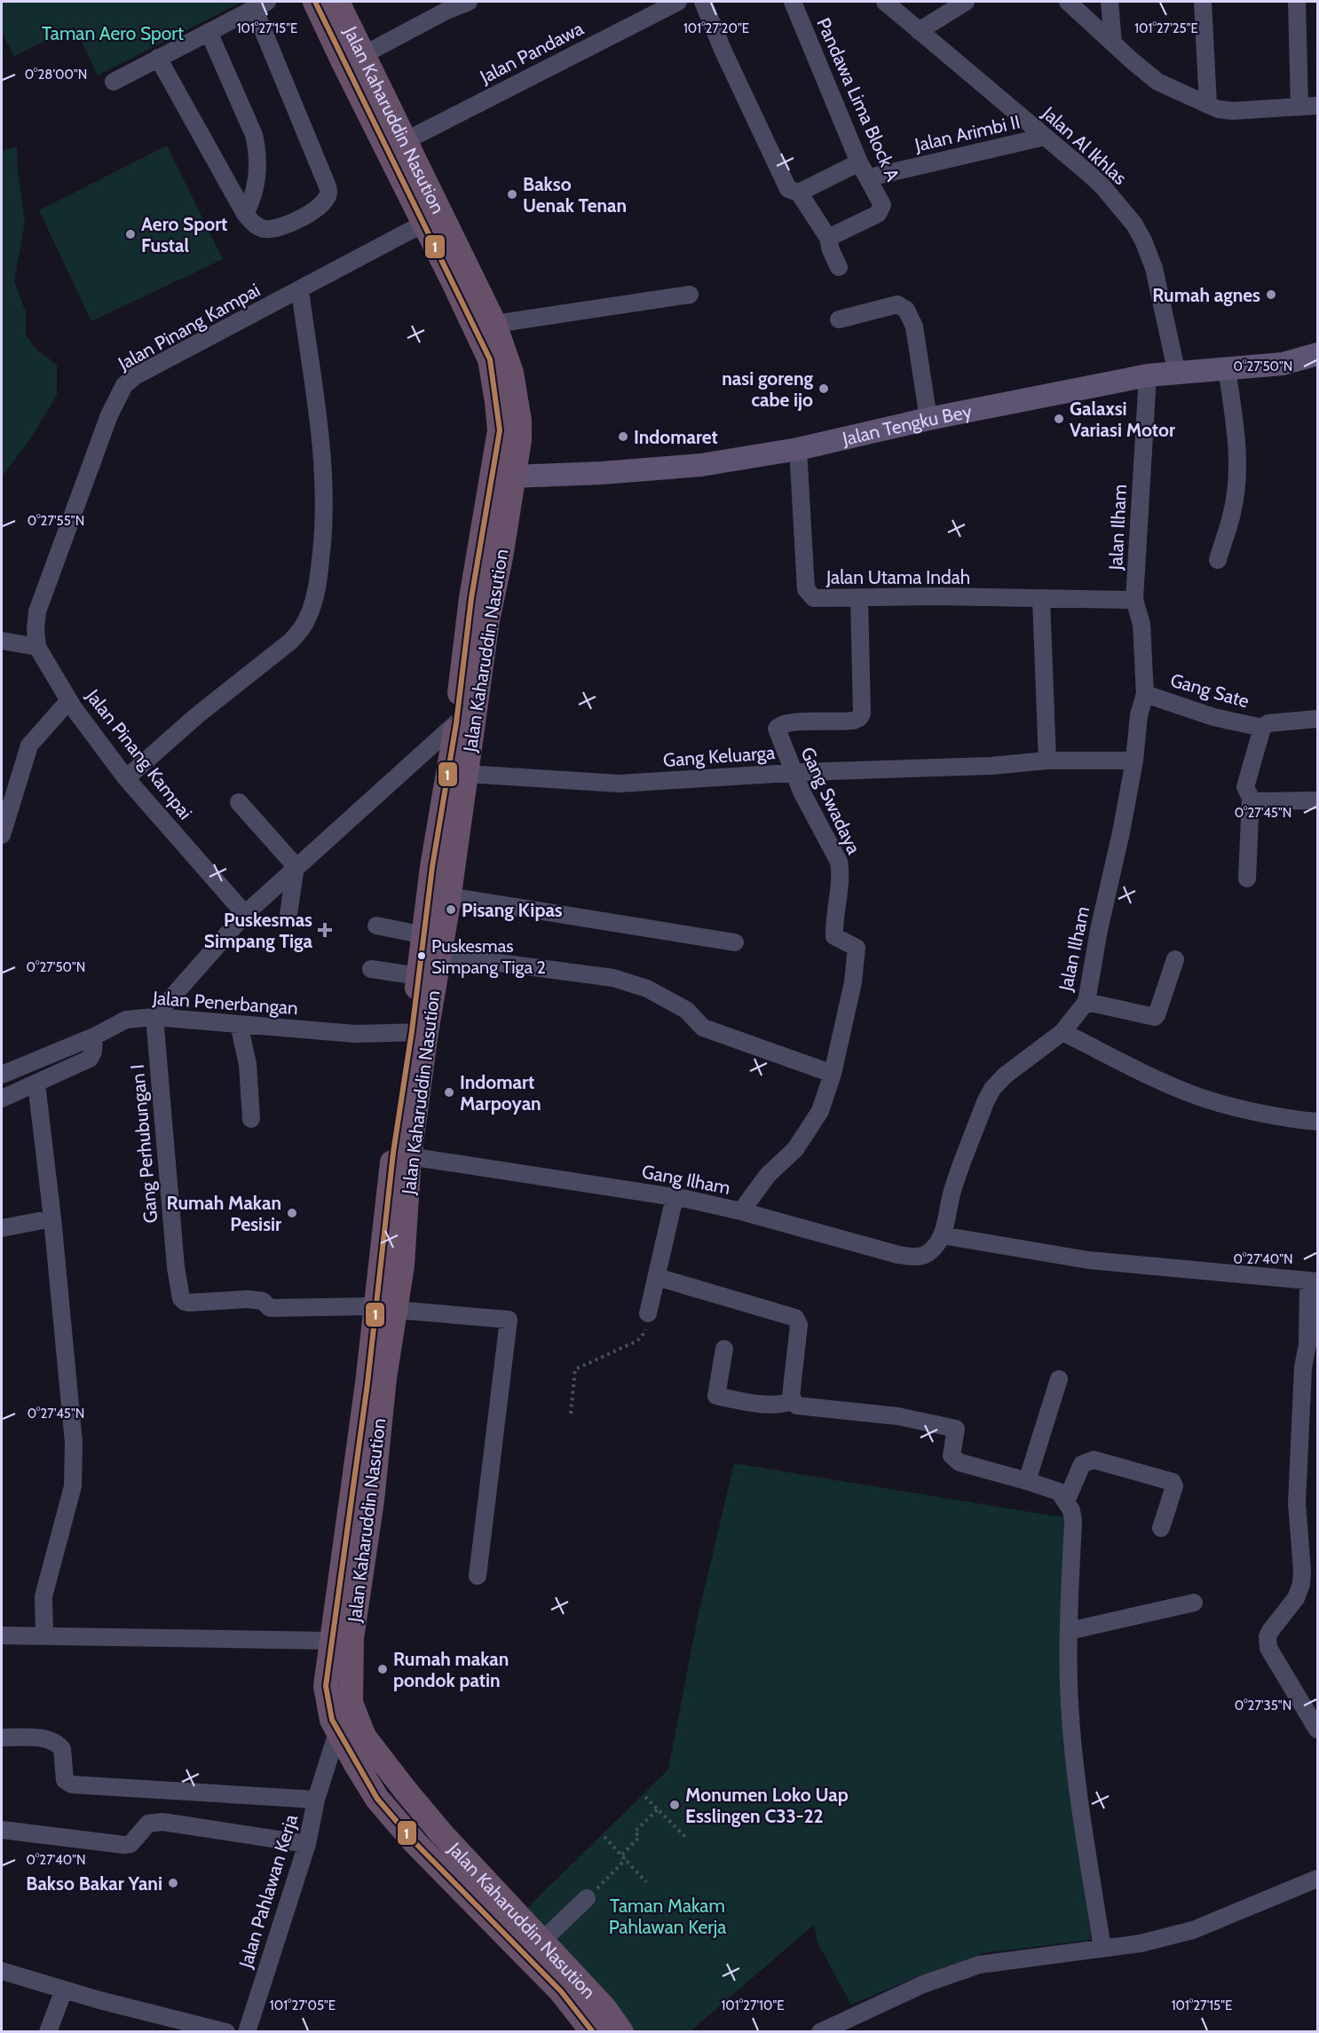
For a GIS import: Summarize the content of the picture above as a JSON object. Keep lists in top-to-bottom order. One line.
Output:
{"streets":{"highway":["Jalan Kaharuddin Nasution"],"main road":["Jalan Tengku Bey"],"street":["Jalan Pandawa","Pandawa Lima Block A","Jalan Arimbi II","Jalan Al Ikhlas","Jalan Pinang Kampai","Jalan Ilham","Jalan Utama Indah","Gang Sate","Gang Keluarga","Gang Swadaya","Jalan Penerbangan","Gang Perhubungan I","Gang Ilham","Jalan Pahlawan Kerja"]},"crossings":[["Jalan Pandawa","Jalan Kaharuddin Nasution"],["Pandawa Lima Block A","Jalan Arimbi II"],["Jalan Kaharuddin Nasution","Jalan Pinang Kampai"],["Jalan Kaharuddin Nasution","Jalan Tengku Bey"],["Jalan Kaharuddin Nasution","Gang Keluarga"],["Jalan Kaharuddin Nasution","Jalan Penerbangan"],["Jalan Kaharuddin Nasution","Gang Perhubungan I"],["Jalan Kaharuddin Nasution","Gang Ilham"],["Jalan Kaharuddin Nasution","Jalan Pahlawan Kerja"],["Jalan Arimbi II","Jalan Al Ikhlas"],["Jalan Al Ikhlas","Jalan Tengku Bey"],["Jalan Tengku Bey","Jalan Ilham"],["Jalan Tengku Bey","Jalan Utama Indah"],["Jalan Ilham","Jalan Utama Indah"],["Jalan Ilham","Gang Sate"],["Jalan Ilham","Gang Keluarga"],["Jalan Ilham","Gang Ilham"],["Jalan Utama Indah","Gang Swadaya"],["Gang Keluarga","Gang Swadaya"],["Gang Swadaya","Gang Ilham"],["Jalan Penerbangan","Gang Perhubungan I"]],"parks":["Taman Aero Sport","Taman Makam Pahlawan Kerja"],"places":{"other":["Bakso Uenak Tenan","Aero Sport Fustal","Rumah agnes","nasi goreng cabe ijo","Galaxsi Variasi Motor","Indomaret","Pisang Kipas","Puskesmas Simpang Tiga 2","Indomart Marpoyan","Rumah Makan Pesisir","Rumah makan pondok patin","Monumen Loko Uap Esslingen C33-22","Bakso Bakar Yani"],"health":["Puskesmas Simpang Tiga"]},"lines":["transit line 1"],"coordinates":["101°27'15\"E","101°27'20\"E","101°27'25\"E","0°28'00\"N","0°27'50\"N","0°27'55\"N","0°27'45\"N","0°27'40\"N","0°27'35\"N","101°27'05\"E","101°27'10\"E"]}
